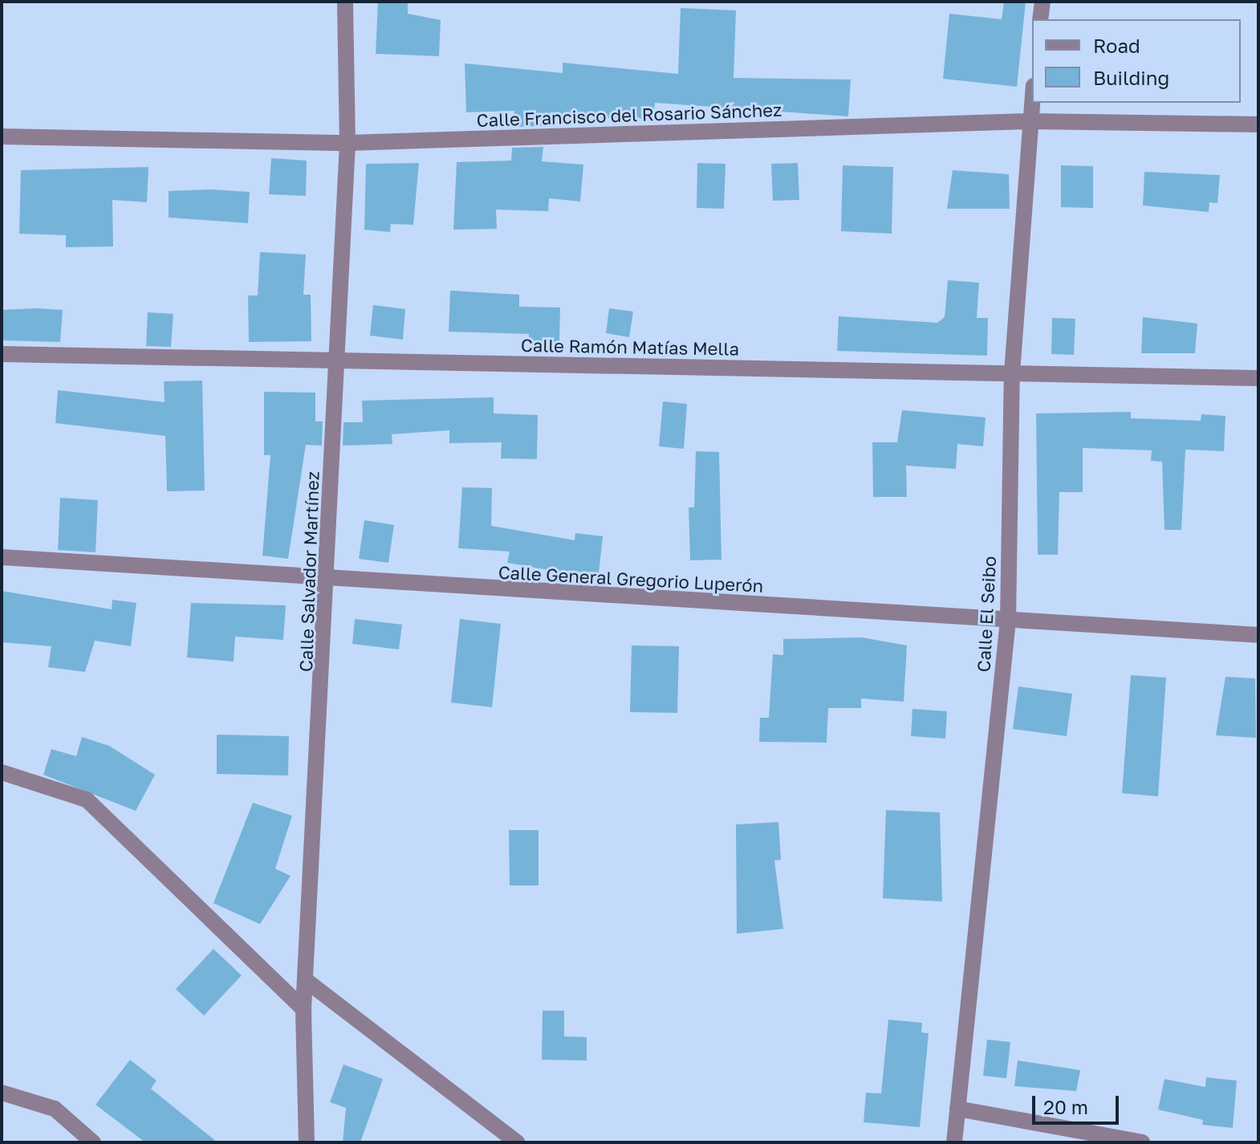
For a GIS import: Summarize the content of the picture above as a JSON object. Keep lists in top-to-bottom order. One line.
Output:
{"streets":{"street":["Calle Francisco del Rosario Sánchez","Calle Ramón Matías Mella","Calle Salvador Martínez","Calle General Gregorio Luperón","Calle El Seibo"]},"crossings":[["Calle Francisco del Rosario Sánchez","Calle Salvador Martínez"],["Calle Francisco del Rosario Sánchez","Calle El Seibo"],["Calle Ramón Matías Mella","Calle Salvador Martínez"],["Calle Ramón Matías Mella","Calle El Seibo"],["Calle Salvador Martínez","Calle General Gregorio Luperón"],["Calle General Gregorio Luperón","Calle El Seibo"]],"legend":["Road","Building"],"scale_bar":"20 m"}
